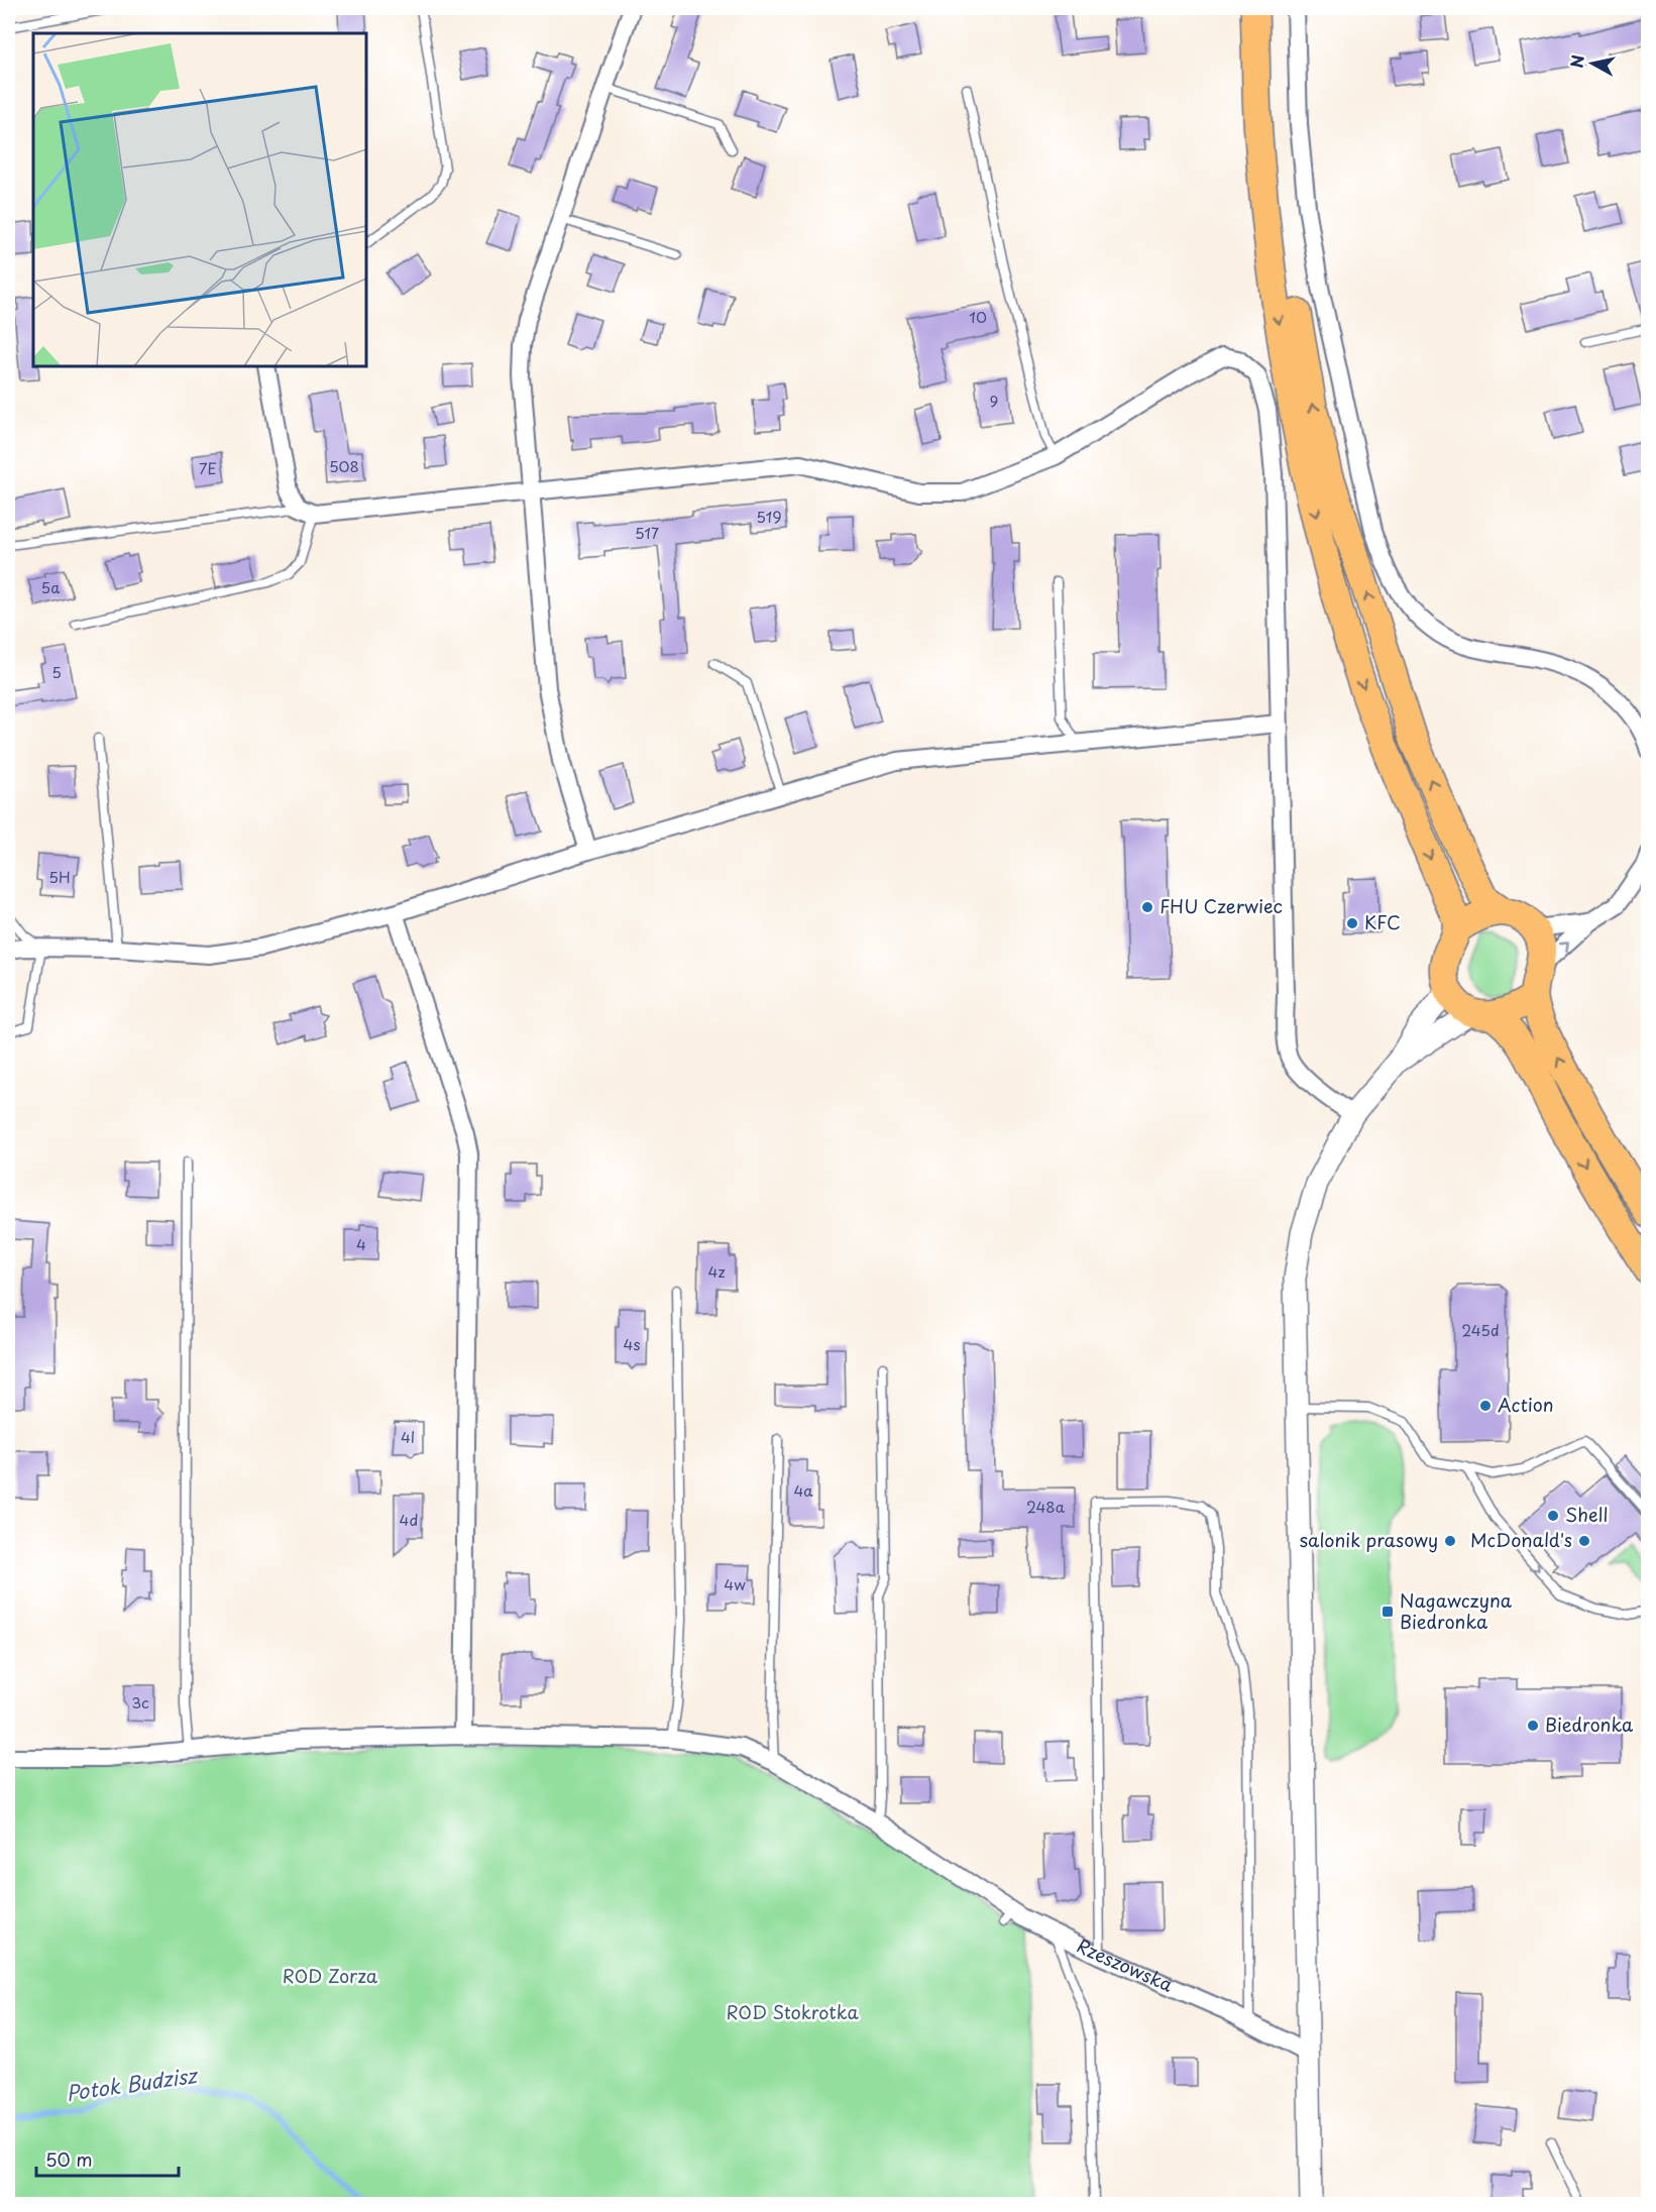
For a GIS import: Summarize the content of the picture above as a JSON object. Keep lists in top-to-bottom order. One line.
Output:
{"streets":{"street":["Rzeszowska"]},"water":["Potok Budzisz"],"parks":["ROD Zorza","ROD Stokrotka"],"places":{"other":["FHU Czerwiec","KFC","Action","Shell","salonik prasowy","McDonald's","Biedronka"],"transit":["Nagawczyna Biedronka"]},"house_numbers":["10","9","508","7E","519","517","5a","5","5H","4","4z","245d","4s","4l","4a","248a","4d","4w","3c"],"scale_bar":"50 m","north":"left"}
